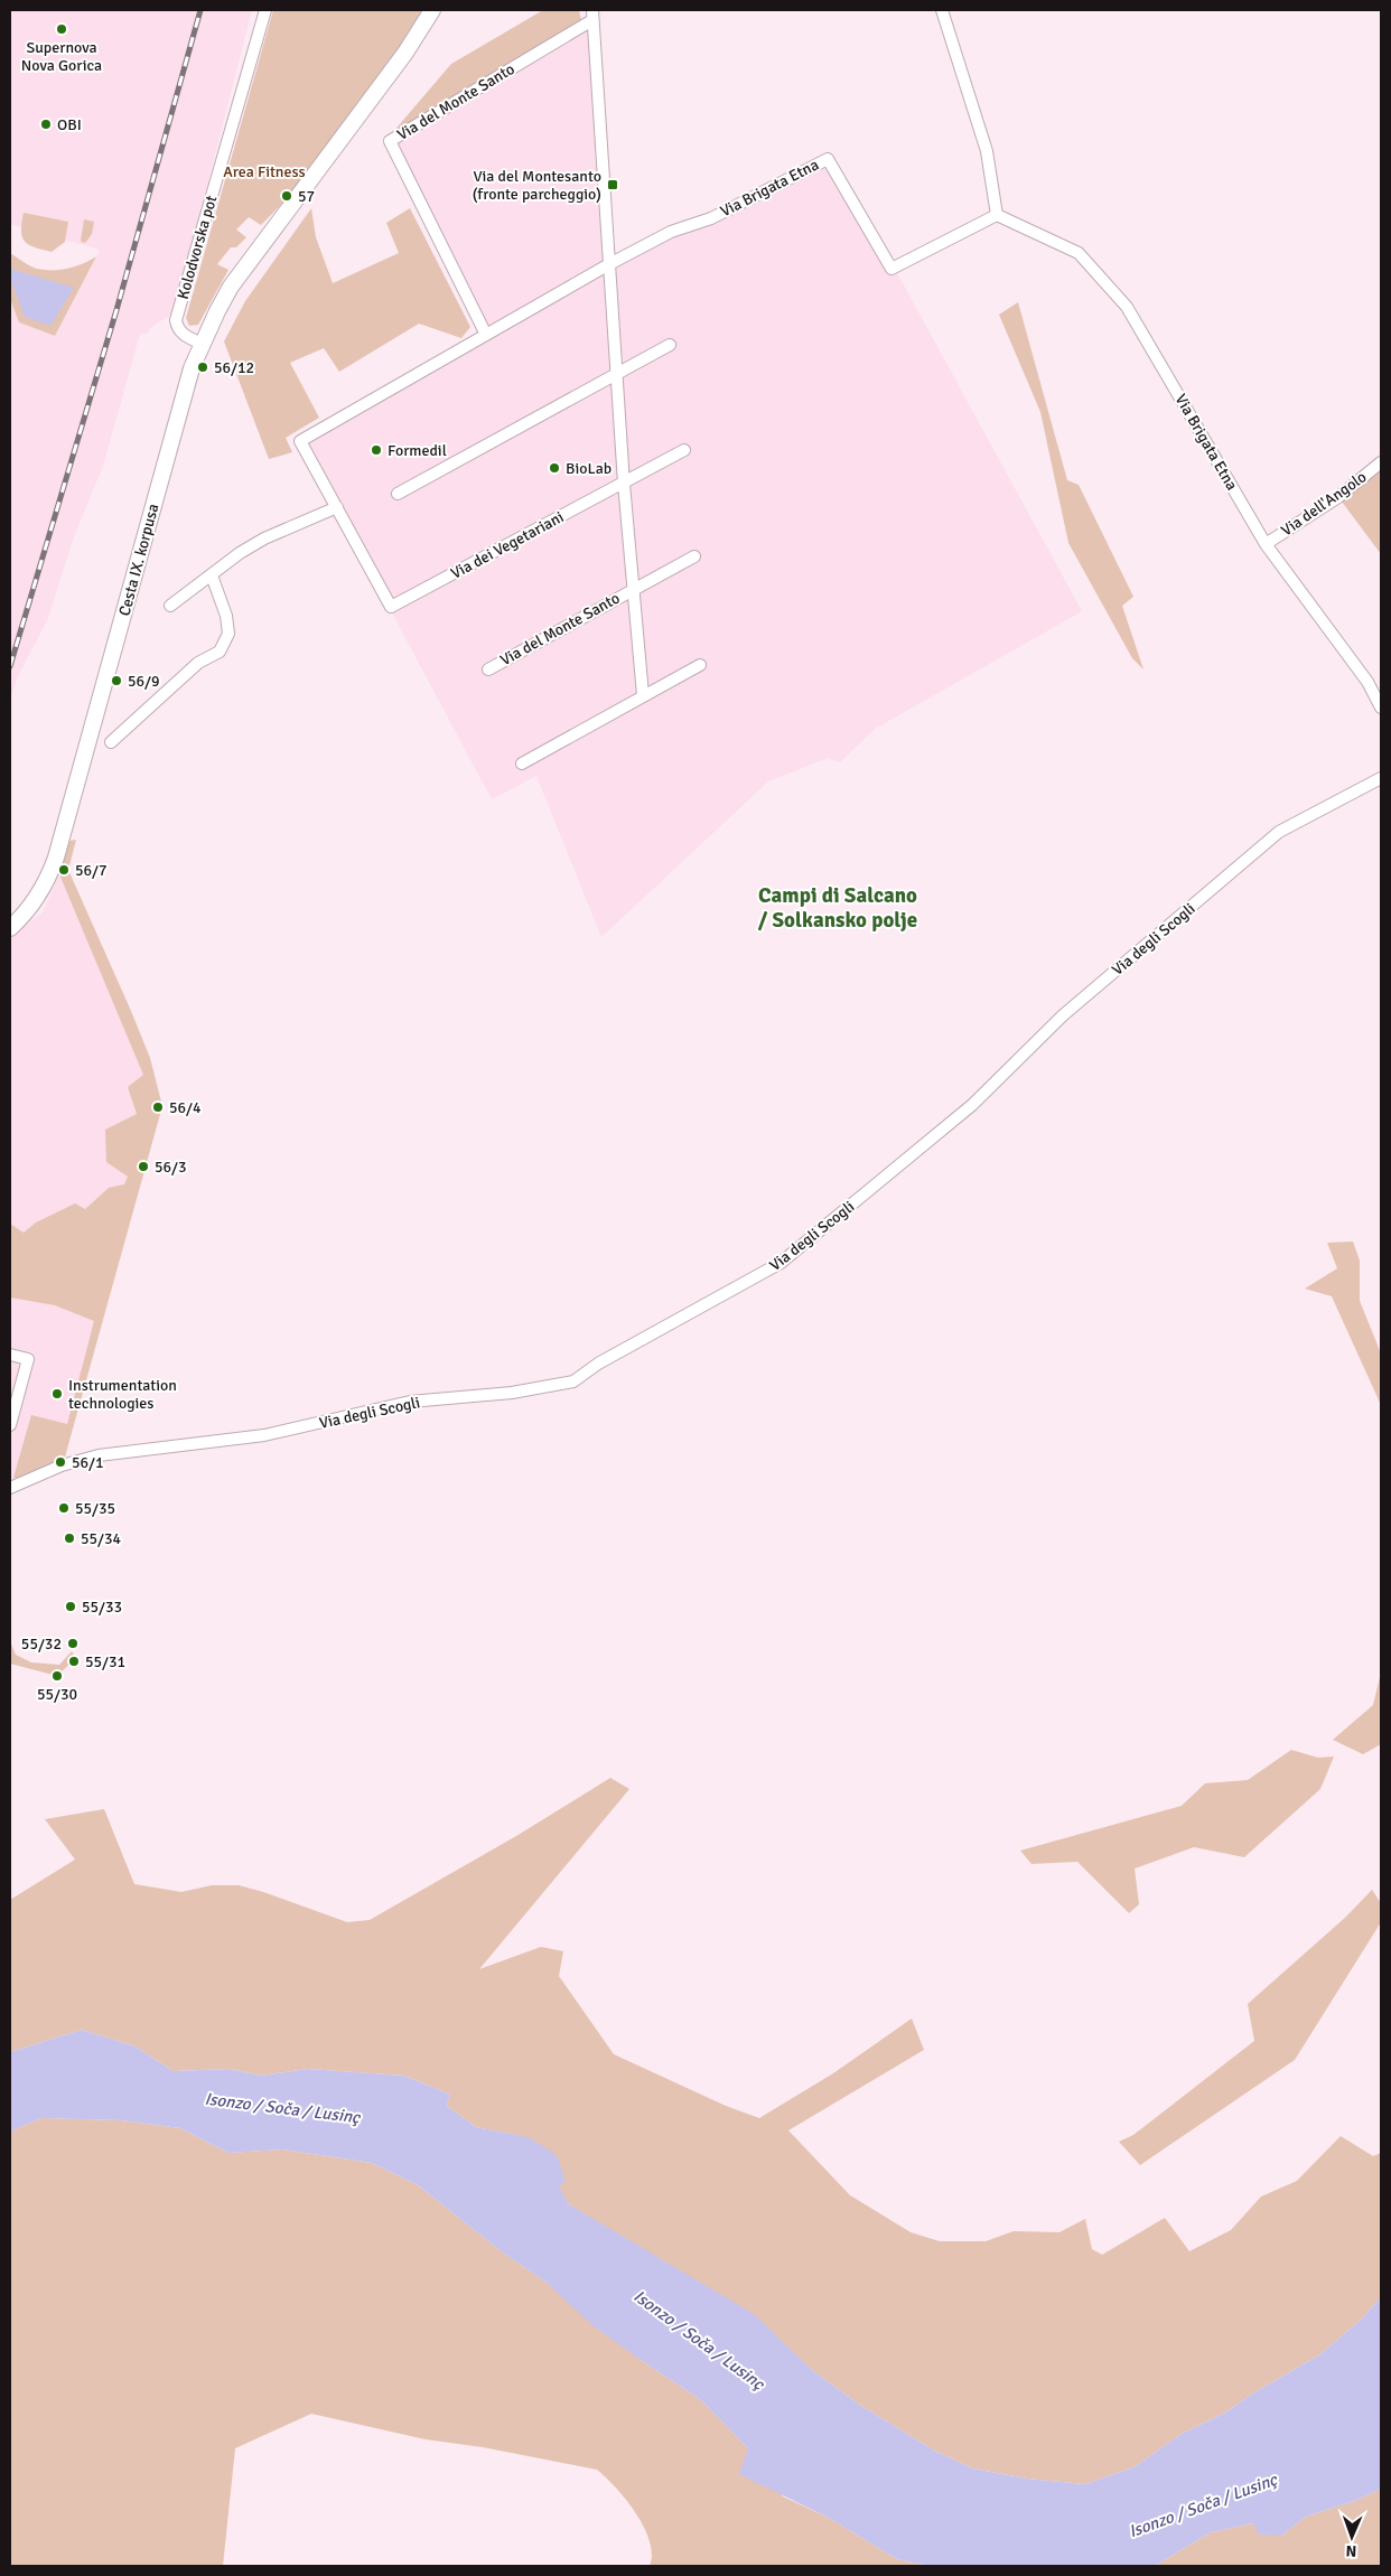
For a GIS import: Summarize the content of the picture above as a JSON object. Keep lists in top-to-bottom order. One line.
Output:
{"streets":{"main road":["Cesta IX. korpusa"],"street":["Via del Monte Santo","Via Brigata Etna","Kolodvorska pot","Via dell'Angolo","Via dei Vegetariani","Via degli Scogli"]},"crossings":[["Via del Monte Santo","Via Brigata Etna"],["Via del Monte Santo","Via dei Vegetariani"],["Via Brigata Etna","Via dell'Angolo"],["Kolodvorska pot","Cesta IX. korpusa"]],"districts":["Campi di Salcano / Solkansko polje"],"water":["Isonzo / Soča / Lusinç"],"parks":["Area Fitness"],"places":{"other":["Supernova Nova Gorica","OBI","57","56/12","Formedil","BioLab","56/9","56/7","56/4","56/3","Instrumentation technologies","56/1","55/35","55/34","55/33","55/32","55/31","55/30"],"transit":["Via del Montesanto (fronte parcheggio)"]},"north":"bottom"}
